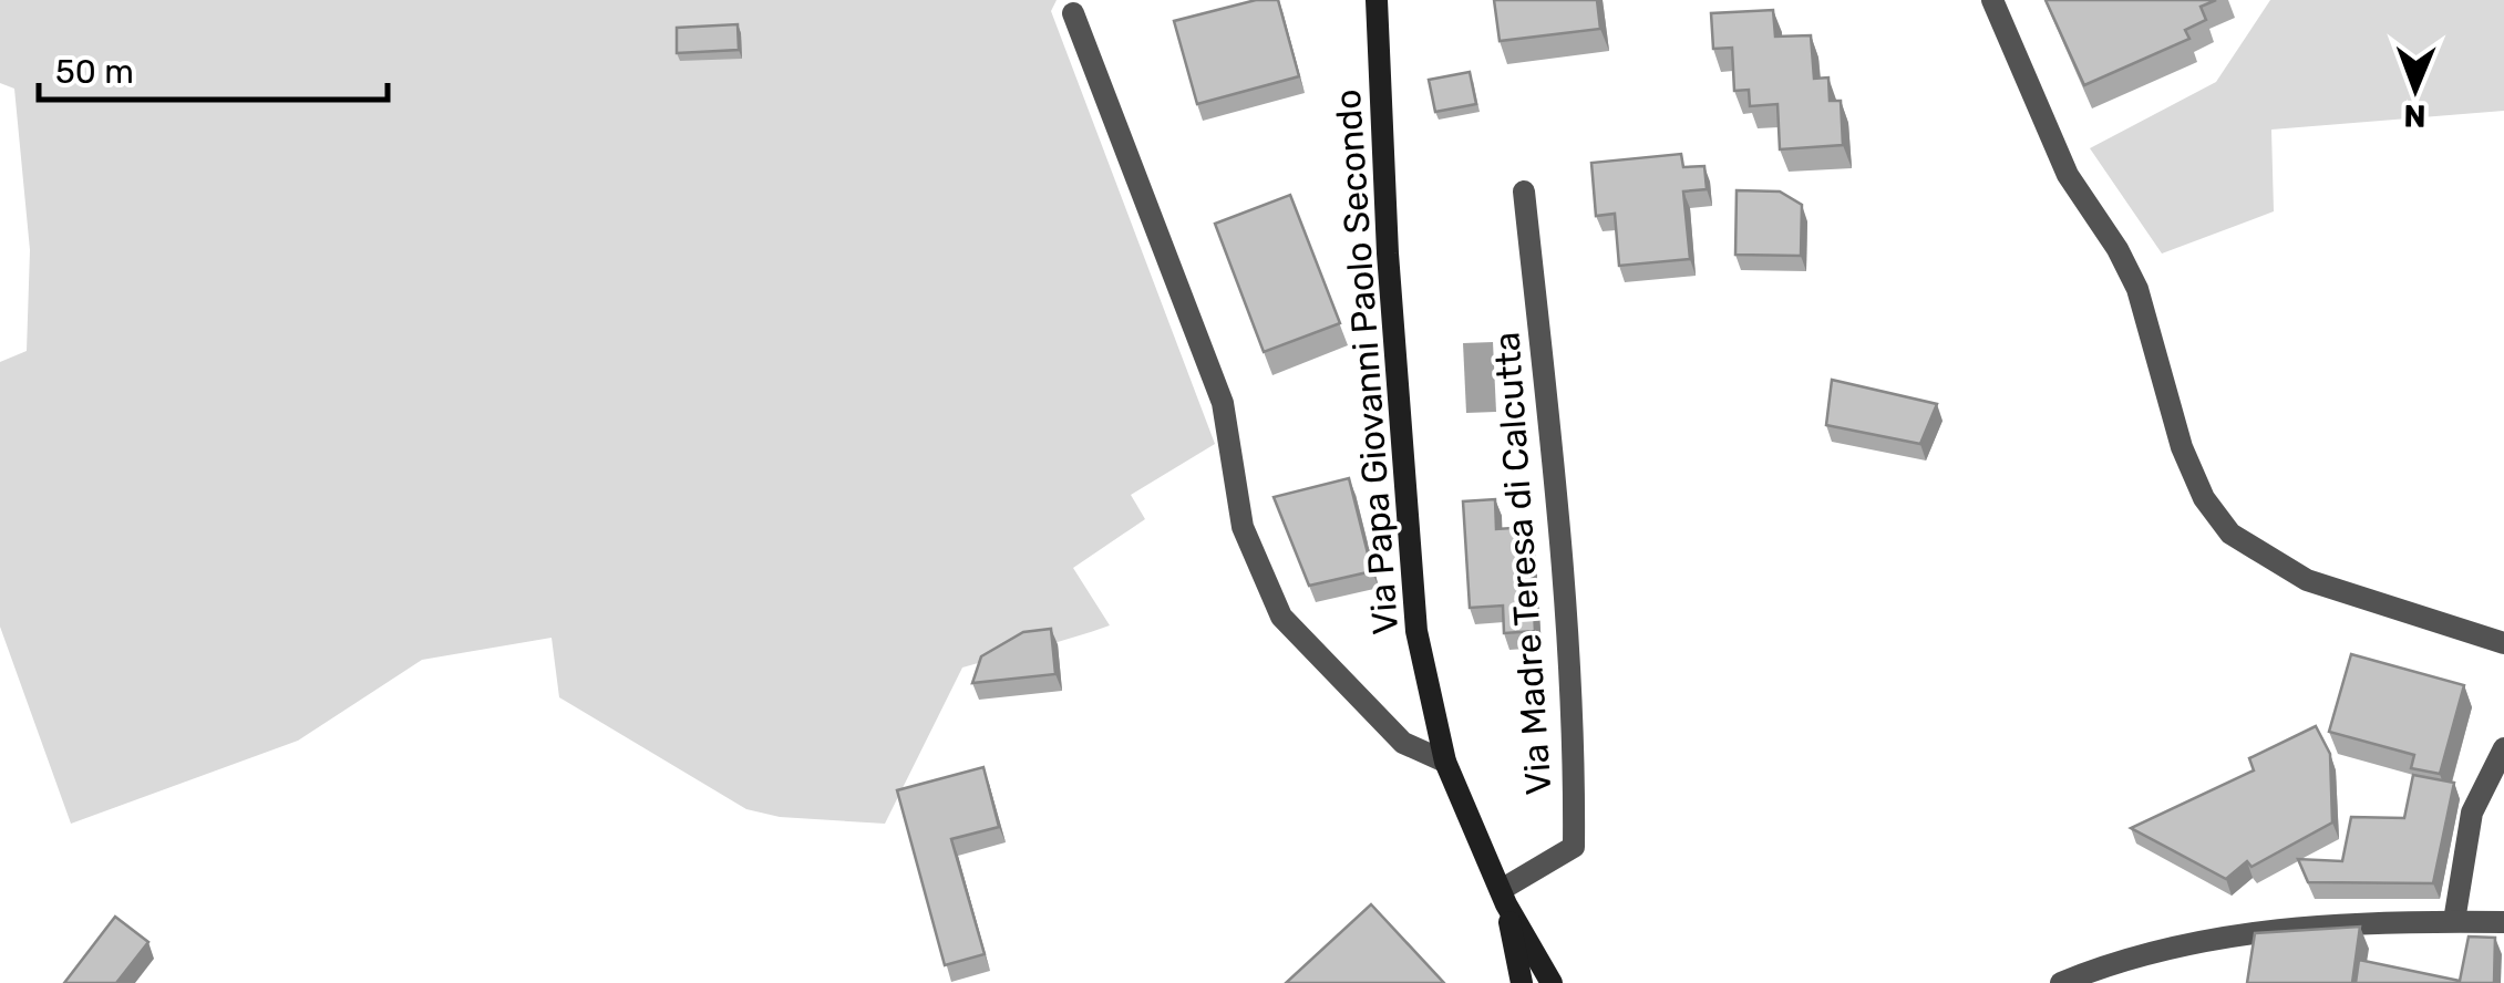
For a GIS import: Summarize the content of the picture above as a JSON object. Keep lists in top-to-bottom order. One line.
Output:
{"streets":{"main road":["Via Papa Giovanni Paolo Secondo"],"street":["Via Madre Teresa di Calcutta"]},"crossings":[["Via Papa Giovanni Paolo Secondo","Via Madre Teresa di Calcutta"]],"scale_bar":"50 m","north":"bottom"}
